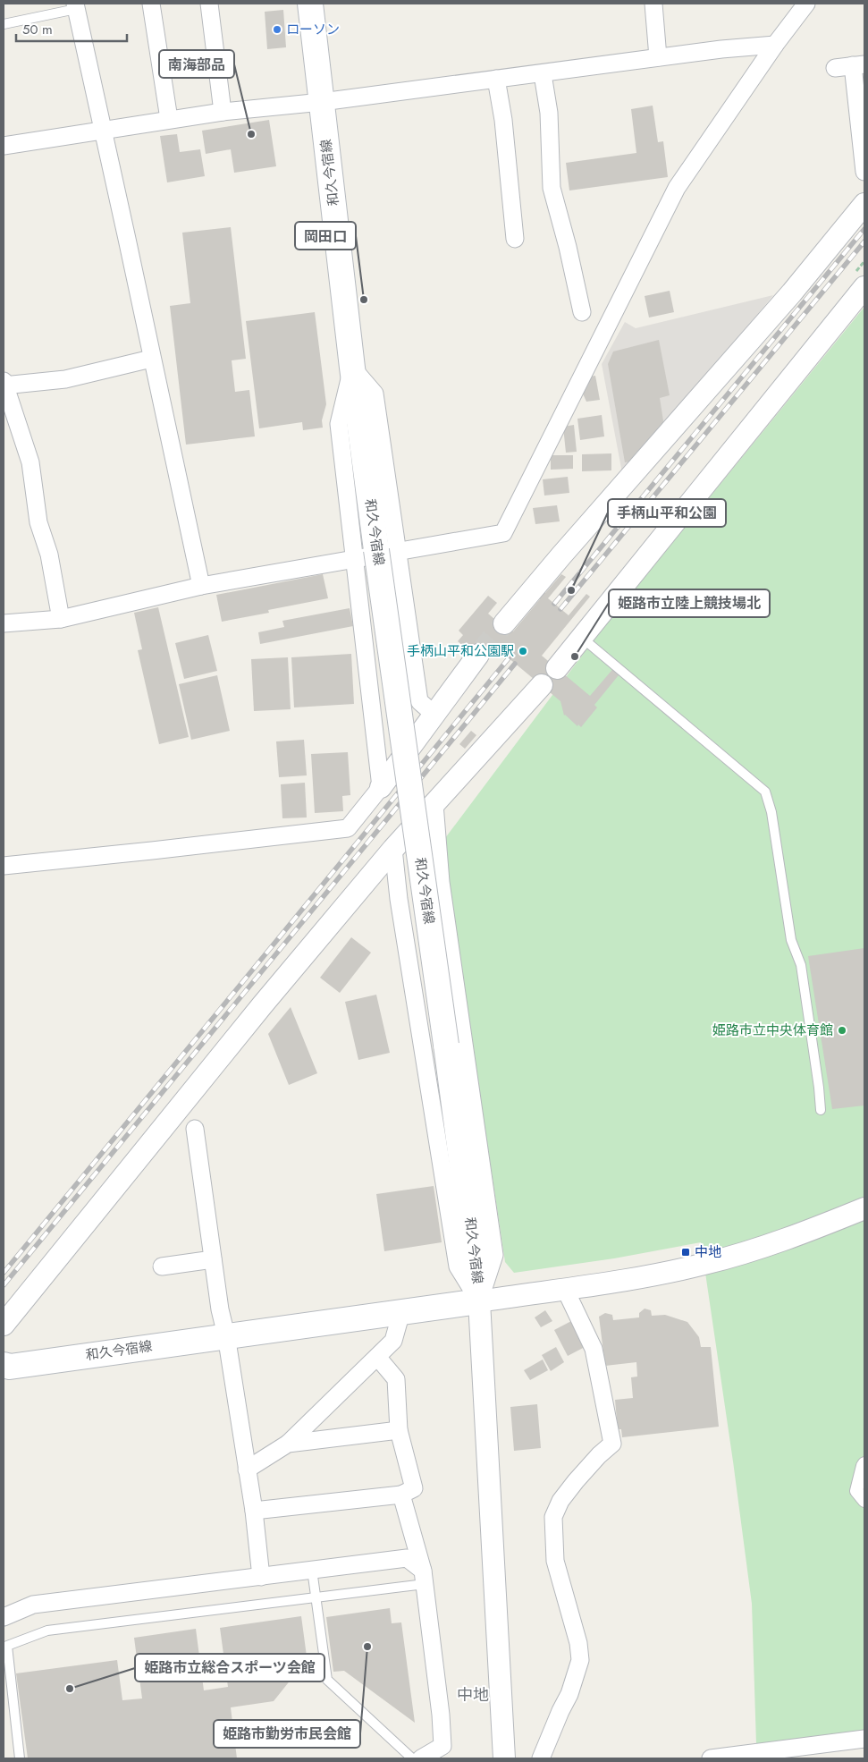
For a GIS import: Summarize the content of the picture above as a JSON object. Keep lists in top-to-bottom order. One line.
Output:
{"streets":{"main road":["和久今宿線"]},"districts":["中地"],"places":{"other":["ローソン","南海部品","岡田口","手柄山平和公園","手柄山平和公園駅","姫路市立陸上競技場北","姫路市立中央体育館","姫路市勤労市民会館","姫路市立総合スポーツ会館"],"transit":["中地"]},"scale_bar":"50 m"}
